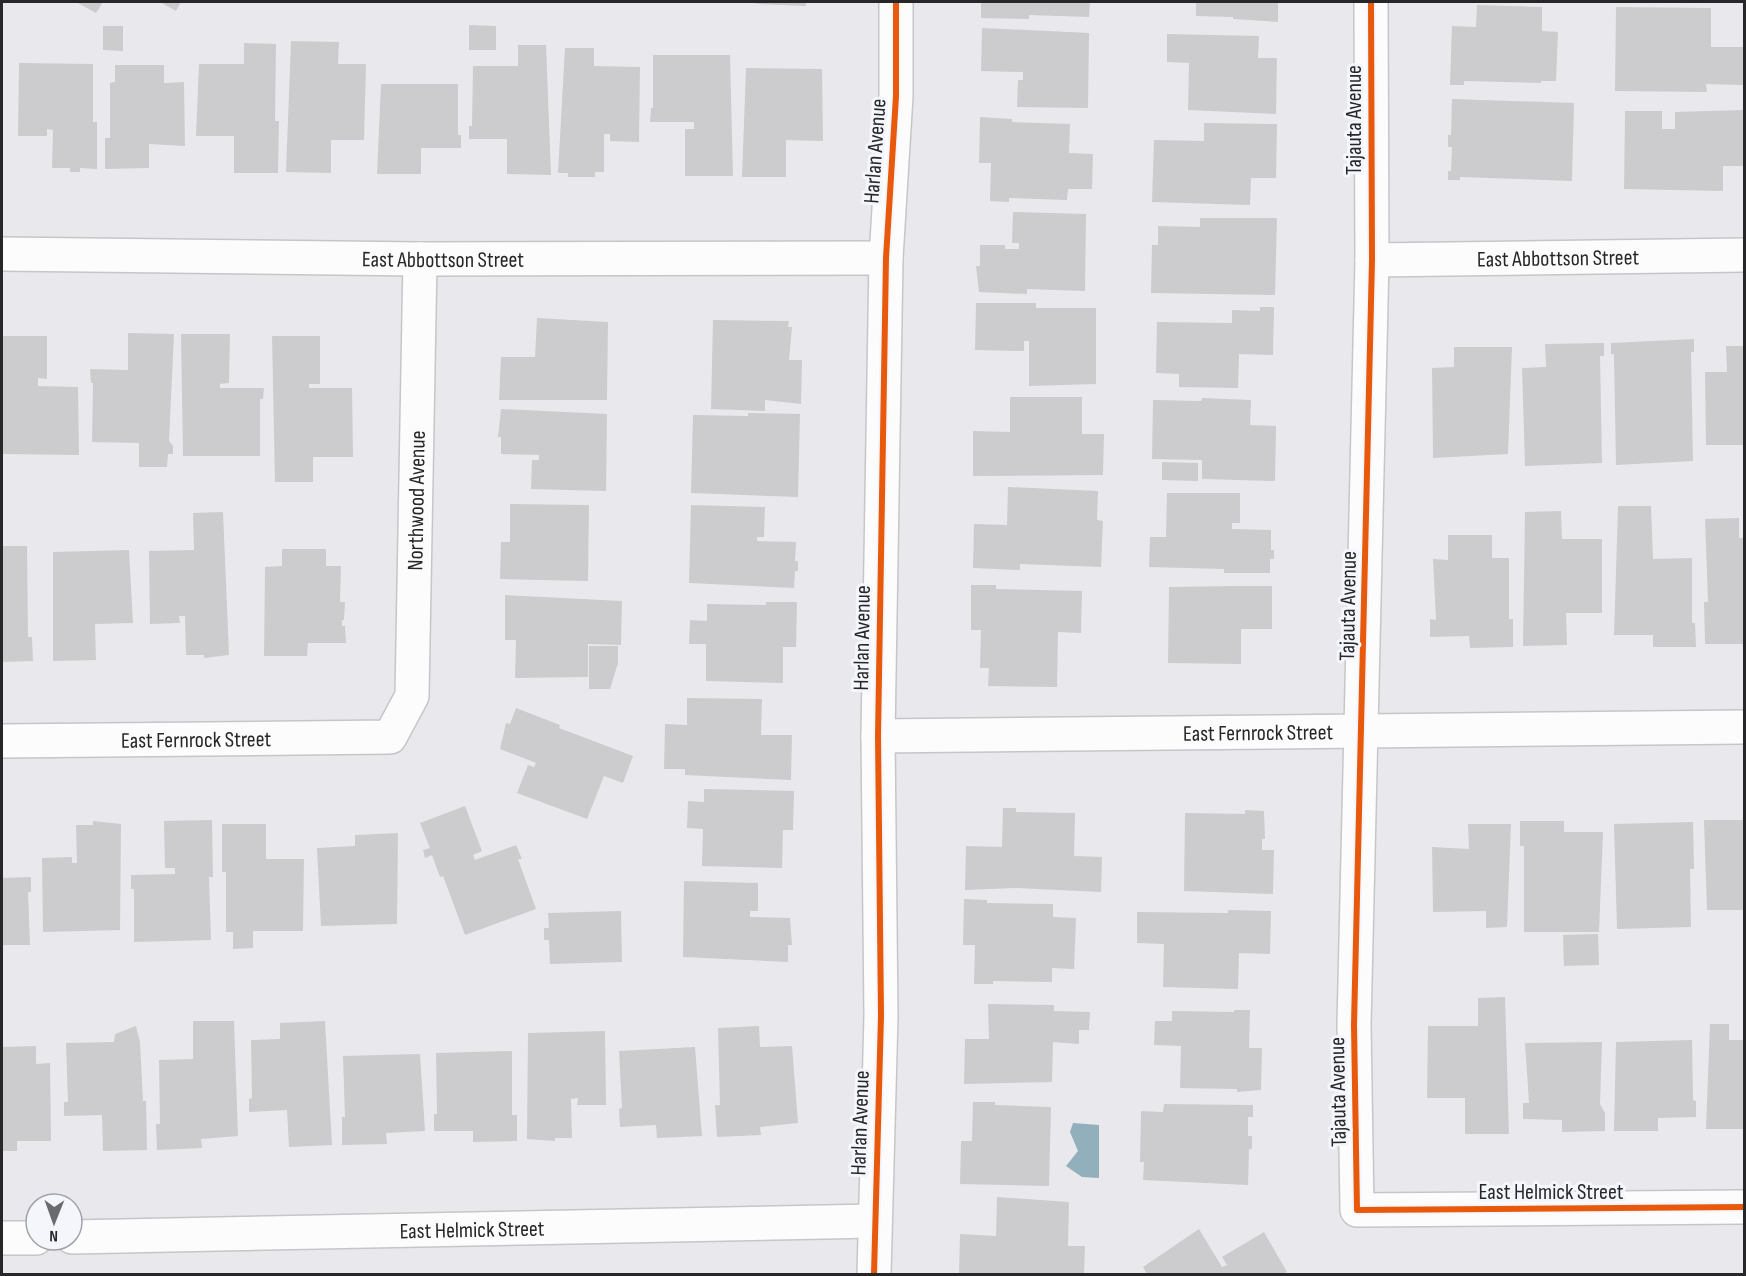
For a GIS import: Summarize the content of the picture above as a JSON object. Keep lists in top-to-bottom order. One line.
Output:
{"streets":{"street":["Tajauta Avenue","Harlan Avenue","East Abbottson Street","Northwood Avenue","East Fernrock Street","East Helmick Street"]},"crossings":[["Tajauta Avenue","East Abbottson Street"],["Tajauta Avenue","East Fernrock Street"],["Tajauta Avenue","East Helmick Street"],["Harlan Avenue","East Abbottson Street"],["Harlan Avenue","East Fernrock Street"],["Harlan Avenue","East Helmick Street"],["East Abbottson Street","Northwood Avenue"],["Northwood Avenue","East Fernrock Street"]],"north":"bottom"}
